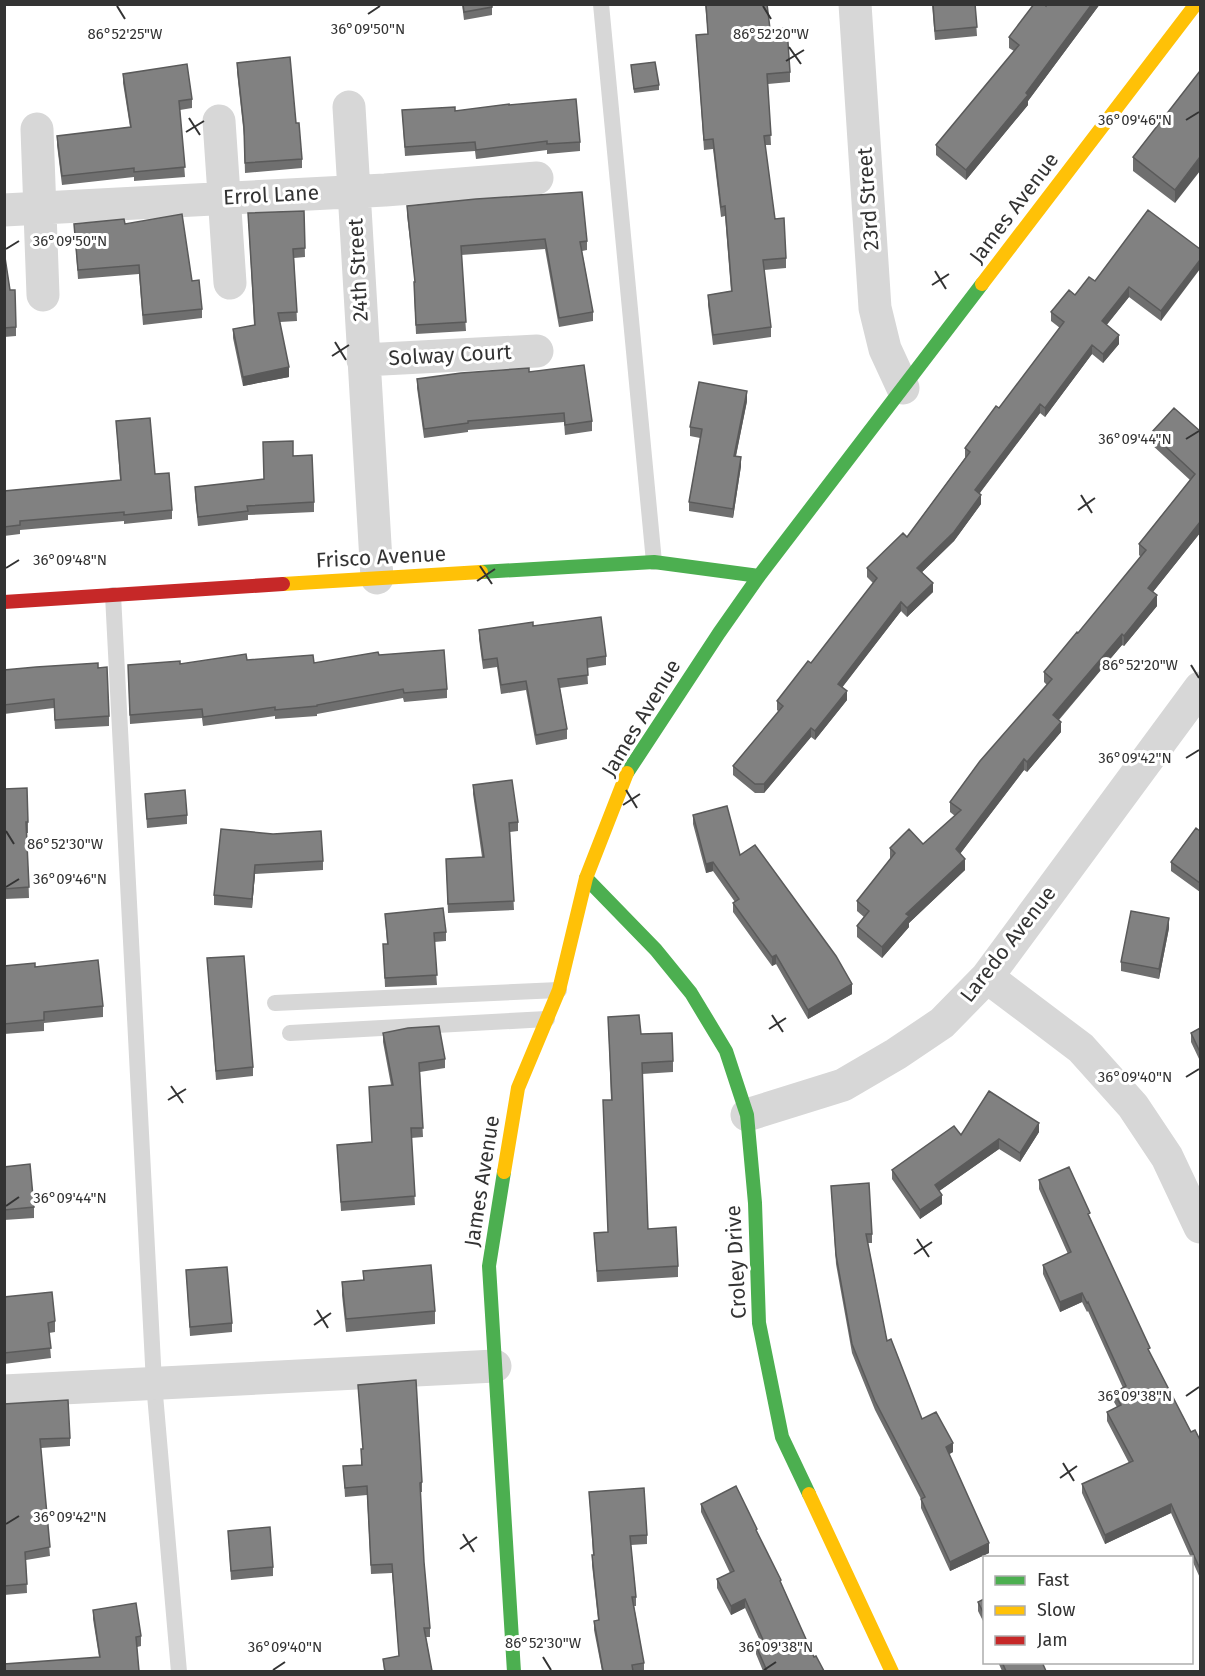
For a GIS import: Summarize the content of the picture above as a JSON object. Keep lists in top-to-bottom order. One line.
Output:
{"streets":{"street":["Errol Lane","23rd Street","James Avenue","24th Street","Solway Court","Frisco Avenue","Laredo Avenue","Croley Drive"]},"crossings":[["Errol Lane","24th Street"],["23rd Street","James Avenue"],["James Avenue","Frisco Avenue"],["James Avenue","Croley Drive"],["24th Street","Solway Court"],["24th Street","Frisco Avenue"],["Laredo Avenue","Croley Drive"]],"legend":["Fast","Slow","Jam"],"coordinates":["36°09'50\"N","86°52'20\"W","86°52'25\"W","36°09'46\"N","36°09'44\"N","36°09'48\"N","36°09'42\"N","86°52'30\"W","36°09'40\"N","36°09'38\"N"]}
